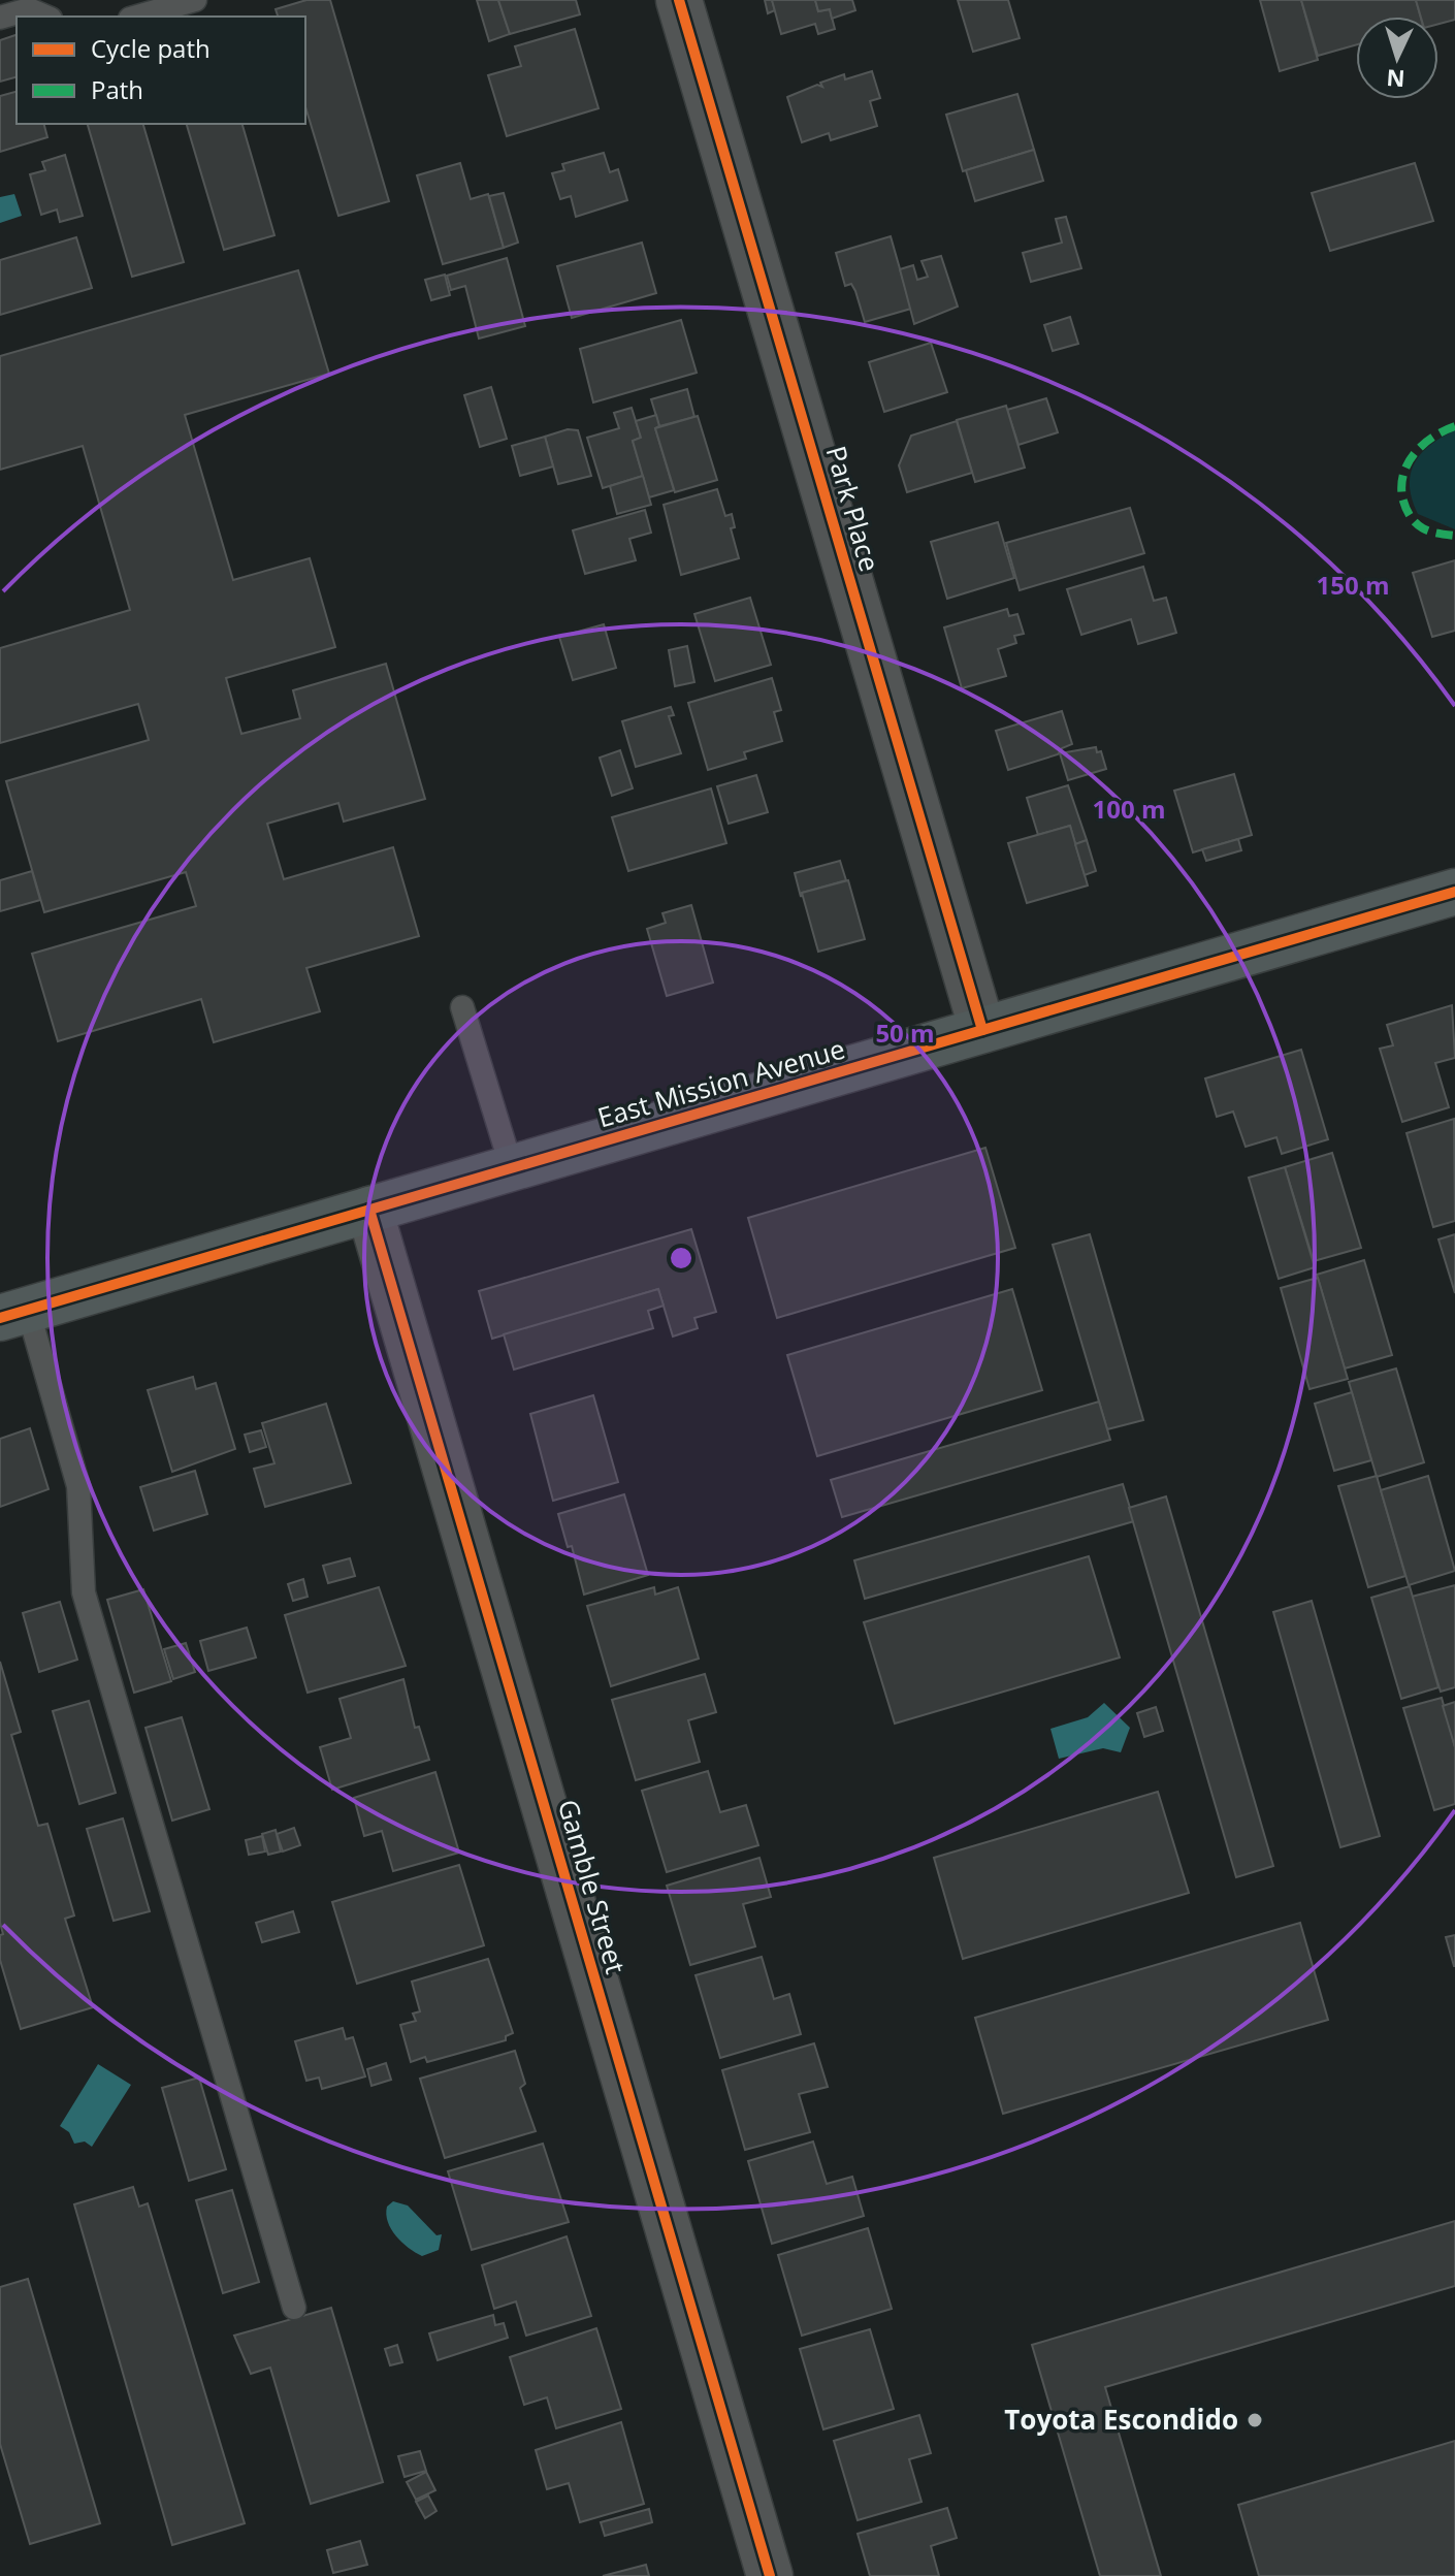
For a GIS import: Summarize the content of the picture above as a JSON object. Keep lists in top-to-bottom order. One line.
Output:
{"streets":{"main road":["East Mission Avenue"],"street":["Park Place","Gamble Street"]},"crossings":[["Park Place","East Mission Avenue"],["East Mission Avenue","Gamble Street"]],"places":["Toyota Escondido"],"legend":["Cycle path","Path"],"north":"bottom","rings":["150 m","100 m","50 m"]}
